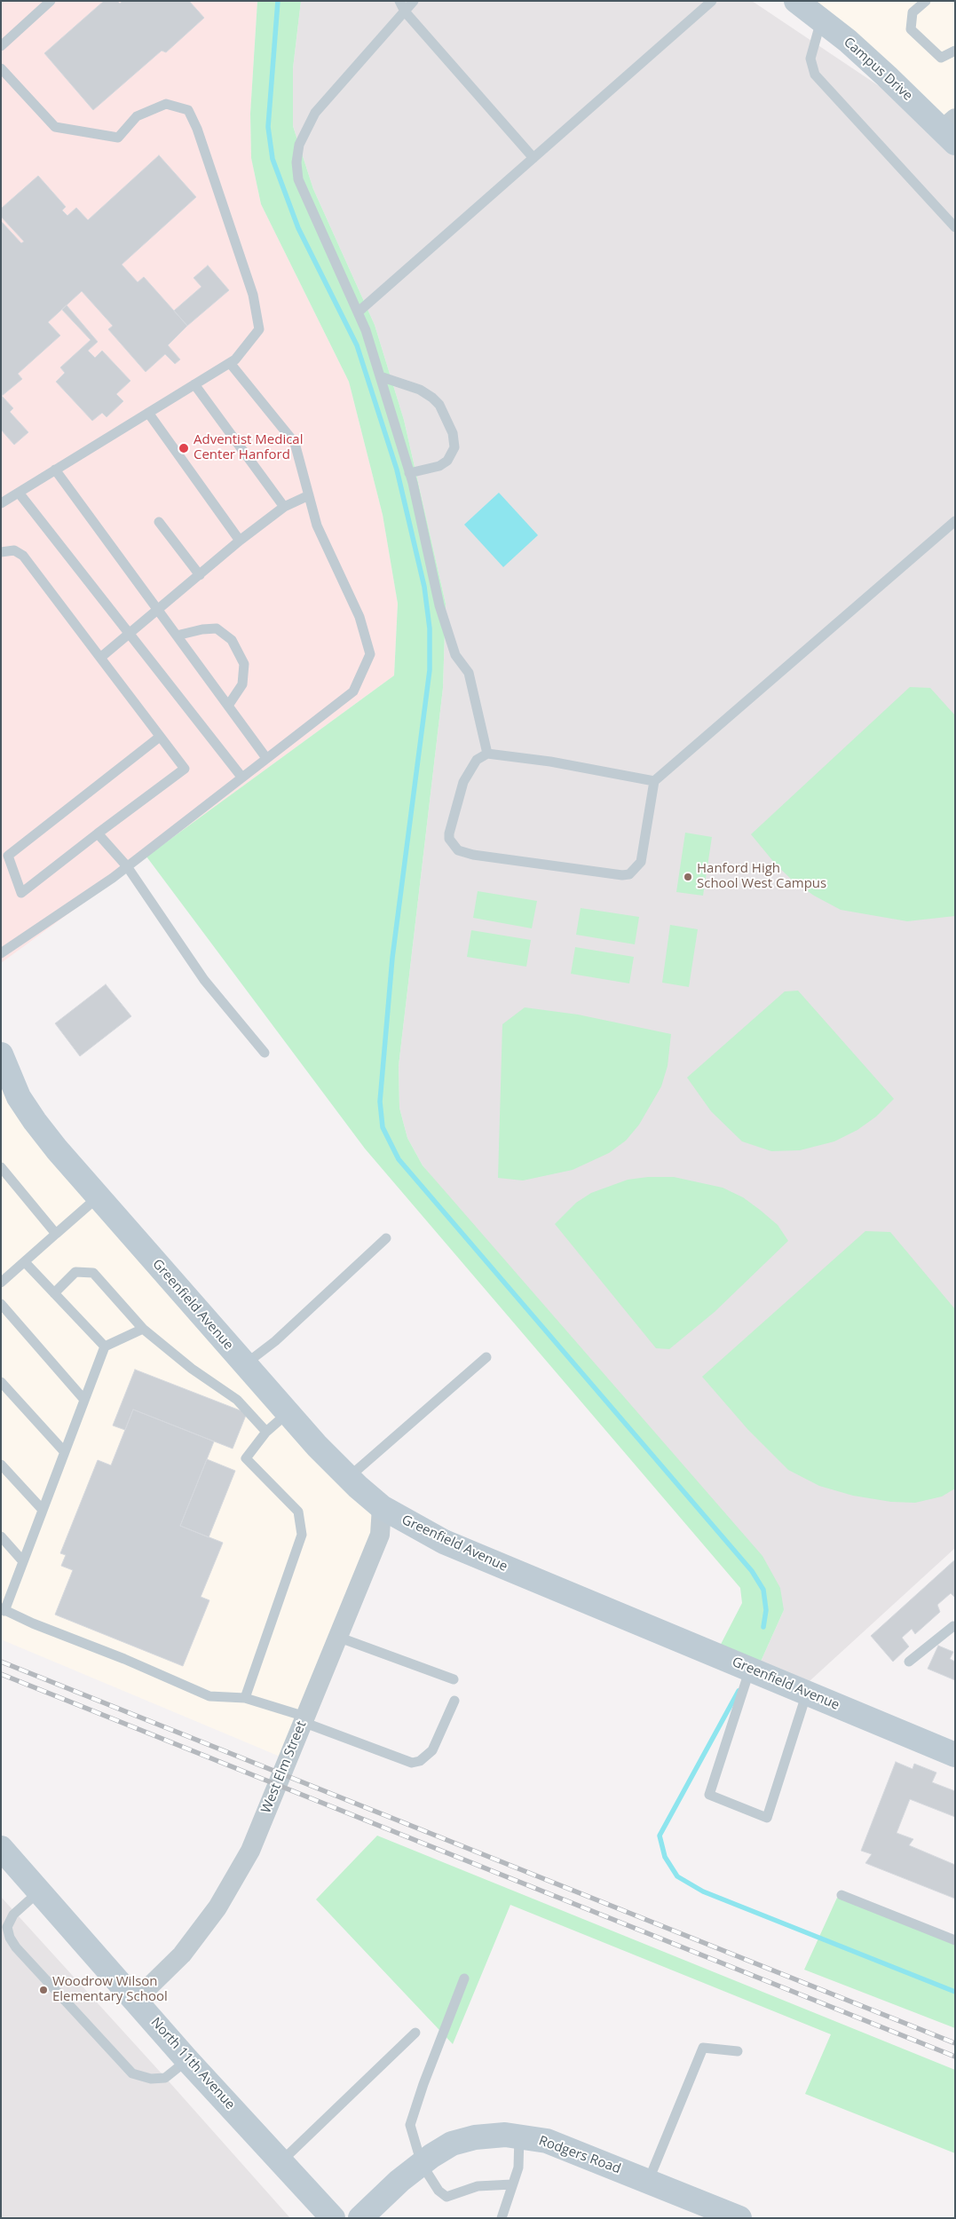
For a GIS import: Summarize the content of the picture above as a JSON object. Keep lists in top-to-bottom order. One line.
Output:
{"streets":{"street":["Campus Drive","Greenfield Avenue","West Elm Street","North 11th Avenue","Rodgers Road"]},"crossings":[["Greenfield Avenue","West Elm Street"],["West Elm Street","North 11th Avenue"]],"places":["Adventist Medical Center Hanford","Hanford High School West Campus","Woodrow Wilson Elementary School"]}
